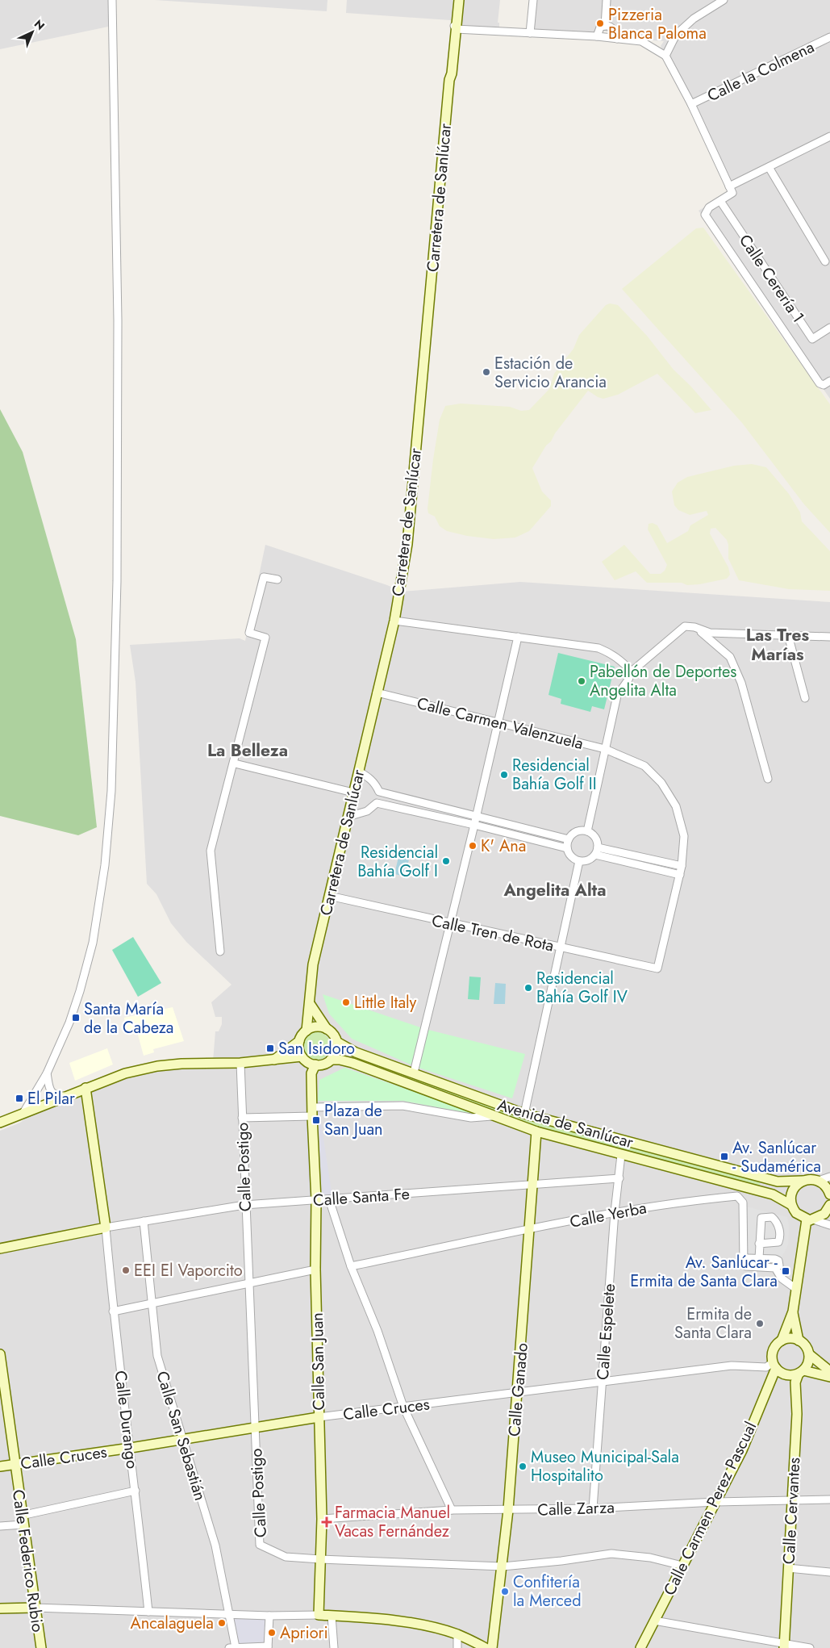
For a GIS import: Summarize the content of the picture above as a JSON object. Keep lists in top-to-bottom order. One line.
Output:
{"streets":{"main road":["Carretera de Sanlúcar","Avenida de Sanlúcar","Calle San Juan","Calle Ganado","Calle Cruces","Calle Carmen Perez Pascual","Calle Cervantes","Calle Federico Rubio"],"street":["Calle la Colmena","Calle Cerería 1","Calle Carmen Valenzuela","Calle Tren de Rota","Calle Postigo","Calle Santa Fe","Calle Yerba","Calle Espelete","Calle Durango","Calle San Sebastián","Calle Zarza"]},"crossings":[["Carretera de Sanlúcar","Calle Carmen Valenzuela"],["Carretera de Sanlúcar","Calle Tren de Rota"],["Carretera de Sanlúcar","Avenida de Sanlúcar"],["Carretera de Sanlúcar","Calle San Juan"],["Calle Carmen Valenzuela","Calle Tren de Rota"],["Avenida de Sanlúcar","Calle Espelete"],["Avenida de Sanlúcar","Calle San Juan"],["Avenida de Sanlúcar","Calle Ganado"],["Calle Postigo","Calle Santa Fe"],["Calle Postigo","Calle San Juan"],["Calle Postigo","Calle Ganado"],["Calle Postigo","Calle Cruces"],["Calle Postigo","Calle Carmen Perez Pascual"],["Calle Santa Fe","Calle Espelete"],["Calle Santa Fe","Calle San Juan"],["Calle Santa Fe","Calle Ganado"],["Calle Santa Fe","Calle Durango"],["Calle Santa Fe","Calle San Sebastián"],["Calle Yerba","Calle Espelete"],["Calle Yerba","Calle Ganado"],["Calle Espelete","Calle Cruces"],["Calle Espelete","Calle Zarza"],["Calle San Juan","Calle Cruces"],["Calle San Juan","Calle Zarza"],["Calle Ganado","Calle Cruces"],["Calle Ganado","Calle Zarza"],["Calle Cruces","Calle Durango"],["Calle Cruces","Calle San Sebastián"],["Calle Cruces","Calle Carmen Perez Pascual"],["Calle Cruces","Calle Cervantes"],["Calle Cruces","Calle Federico Rubio"],["Calle Zarza","Calle Carmen Perez Pascual"],["Calle Zarza","Calle Cervantes"],["Calle Carmen Perez Pascual","Calle Cervantes"]],"districts":["Las Tres Marías","La Belleza","Angelita Alta"],"places":{"other":["Pizzeria Blanca Paloma","Estación de Servicio Arancia","Pabellón de Deportes Angelita Alta","Residencial Bahía Golf II","K' Ana","Residencial Bahía Golf I","Residencial Bahía Golf IV","Little Italy","EEI El Vaporcito","Ermita de Santa Clara","Museo Municipal-Sala Hospitalito","Confitería la Merced","Ancalaguela","Apriori"],"transit":["Santa María de la Cabeza","San Isidoro","El Pilar","Plaza de San Juan","Av. Sanlúcar - Sudamérica","Av. Sanlúcar - Ermita de Santa Clara"],"health":["Farmacia Manuel Vacas Fernández"]},"north":"top right"}
